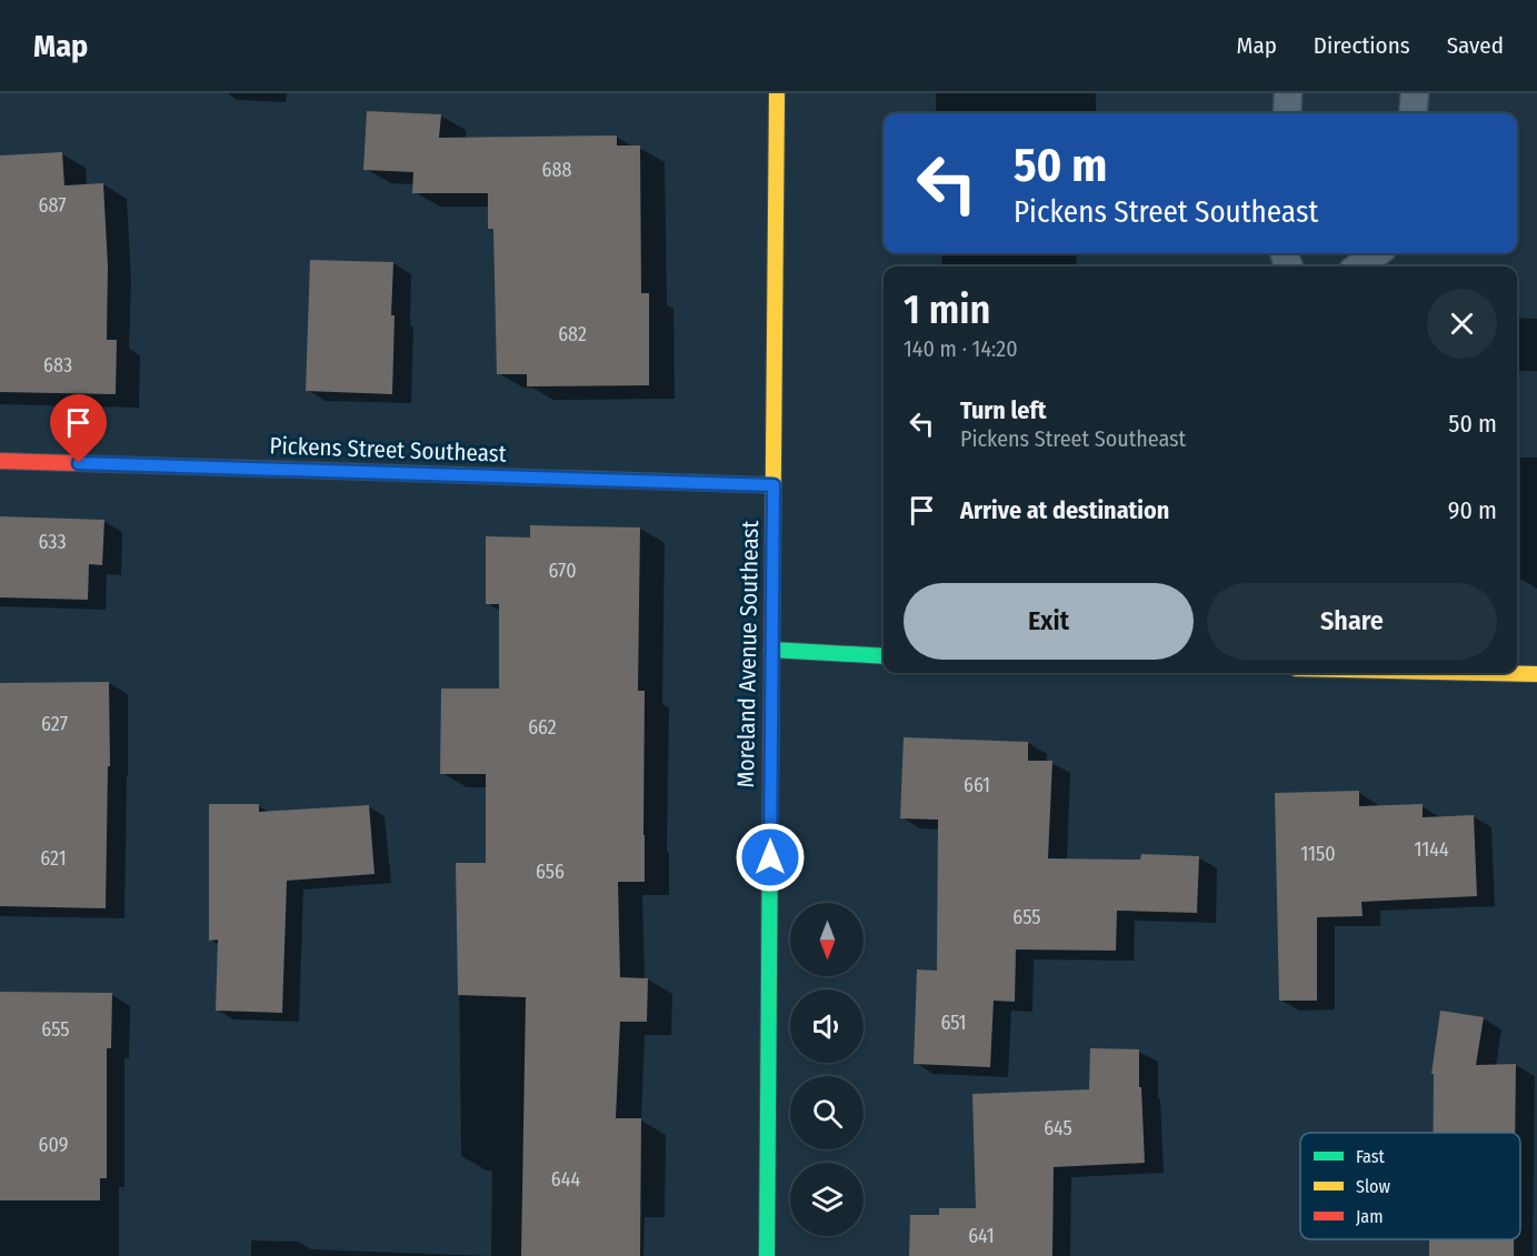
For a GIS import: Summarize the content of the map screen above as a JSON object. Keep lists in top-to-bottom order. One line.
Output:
{"streets":{"main road":["Pickens Street Southeast","Moreland Avenue Southeast"]},"crossings":[["Pickens Street Southeast","Moreland Avenue Southeast"]],"house_numbers":["688","687","682","683","633","670","627","662","661","1144","1150","621","656","655","651","655","645","609","644","641"],"legend":["Fast","Slow","Jam"],"north":"bottom","page":{"header":"Map","nav":["Map","Directions","Saved"],"turn":["50 m","Pickens Street Southeast"],"heading":["1 min","140 m · 14:20"],"list":[{"name":"Turn left","note":"Pickens Street Southeast","value":"50 m"},{"name":"Arrive at destination","value":"90 m"}],"buttons":["Exit","Share"]}}
